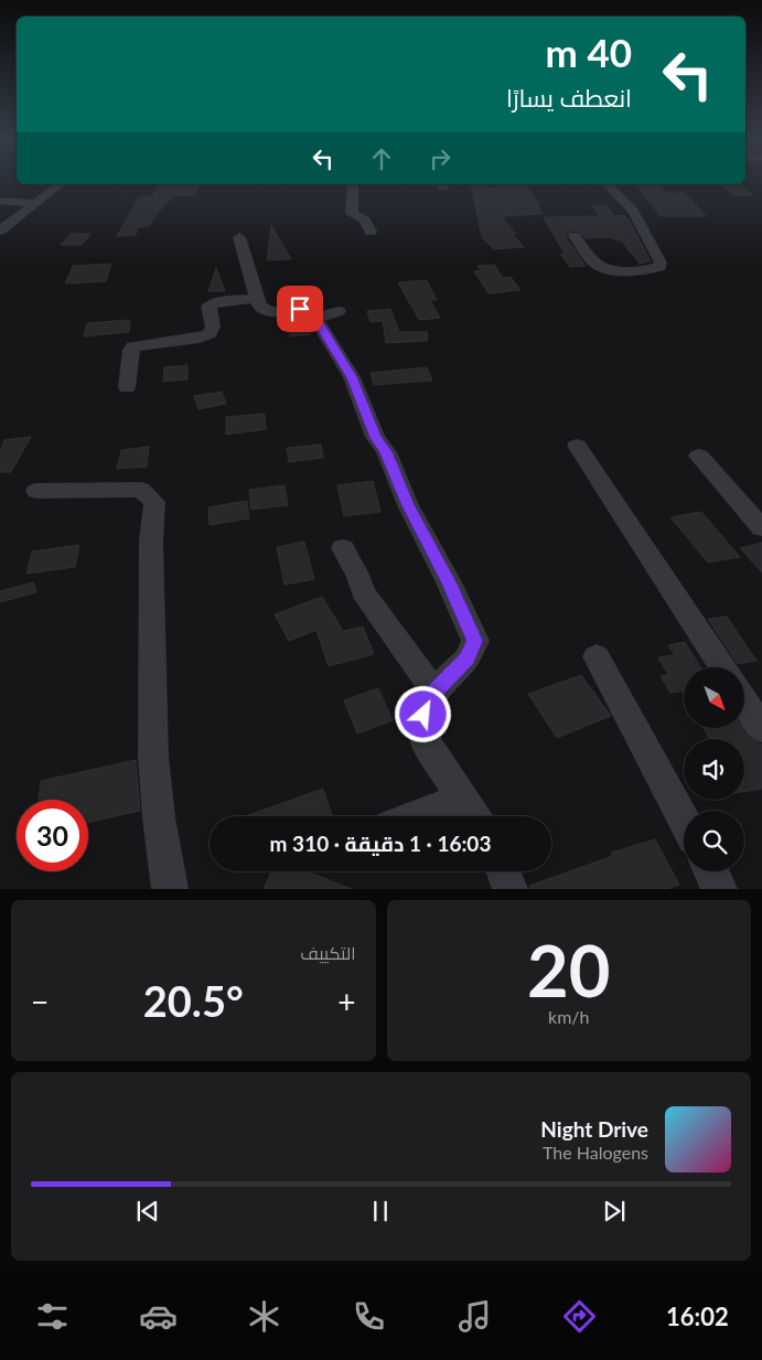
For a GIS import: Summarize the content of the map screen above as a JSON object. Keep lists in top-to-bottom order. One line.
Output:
{"north":"bottom right","page":{"turn":["40 m","انعطف يسارًا"],"limit":"30","trip":"16:03 · 1 دقيقة · 310 m","tile":[["20","km/h"],"التكييف"],"heat":["−","20.5°","+"],"song":["Night Drive","The Halogens"],"tabs":"16:02"}}
